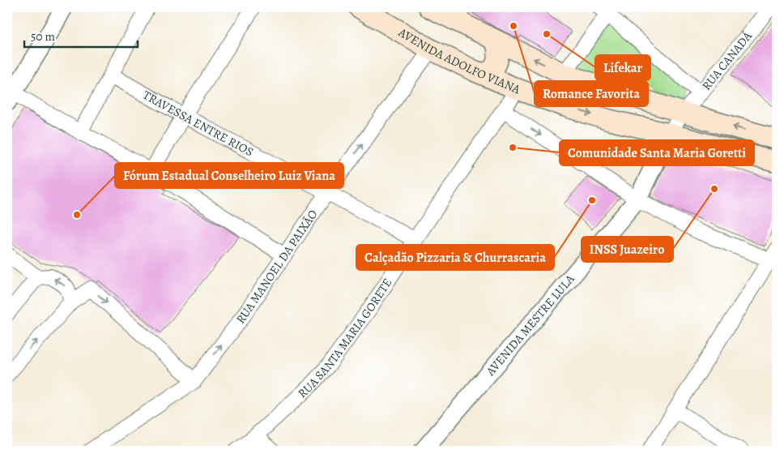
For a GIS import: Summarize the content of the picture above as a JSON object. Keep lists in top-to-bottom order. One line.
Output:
{"streets":{"main road":["AVENIDA ADOLFO VIANA"],"street":["RUA CANADÁ","TRAVESSA ENTRE RIOS","RUA MANOEL DA PAIXÃO","AVENIDA MESTRE LULA","RUA SANTA MARIA GORETE"]},"crossings":[["AVENIDA ADOLFO VIANA","RUA CANADÁ"],["AVENIDA ADOLFO VIANA","RUA MANOEL DA PAIXÃO"],["AVENIDA ADOLFO VIANA","AVENIDA MESTRE LULA"],["AVENIDA ADOLFO VIANA","RUA SANTA MARIA GORETE"],["RUA CANADÁ","AVENIDA MESTRE LULA"],["TRAVESSA ENTRE RIOS","RUA MANOEL DA PAIXÃO"],["TRAVESSA ENTRE RIOS","RUA SANTA MARIA GORETE"]],"one_way":["RUA MANOEL DA PAIXÃO"],"places":["Romance Favorita","Lifekar","Comunidade Santa Maria Goretti","INSS Juazeiro","Calçadão Pizzaria & Churrascaria","Fórum Estadual Conselheiro Luiz Viana"],"scale_bar":"50 m"}
